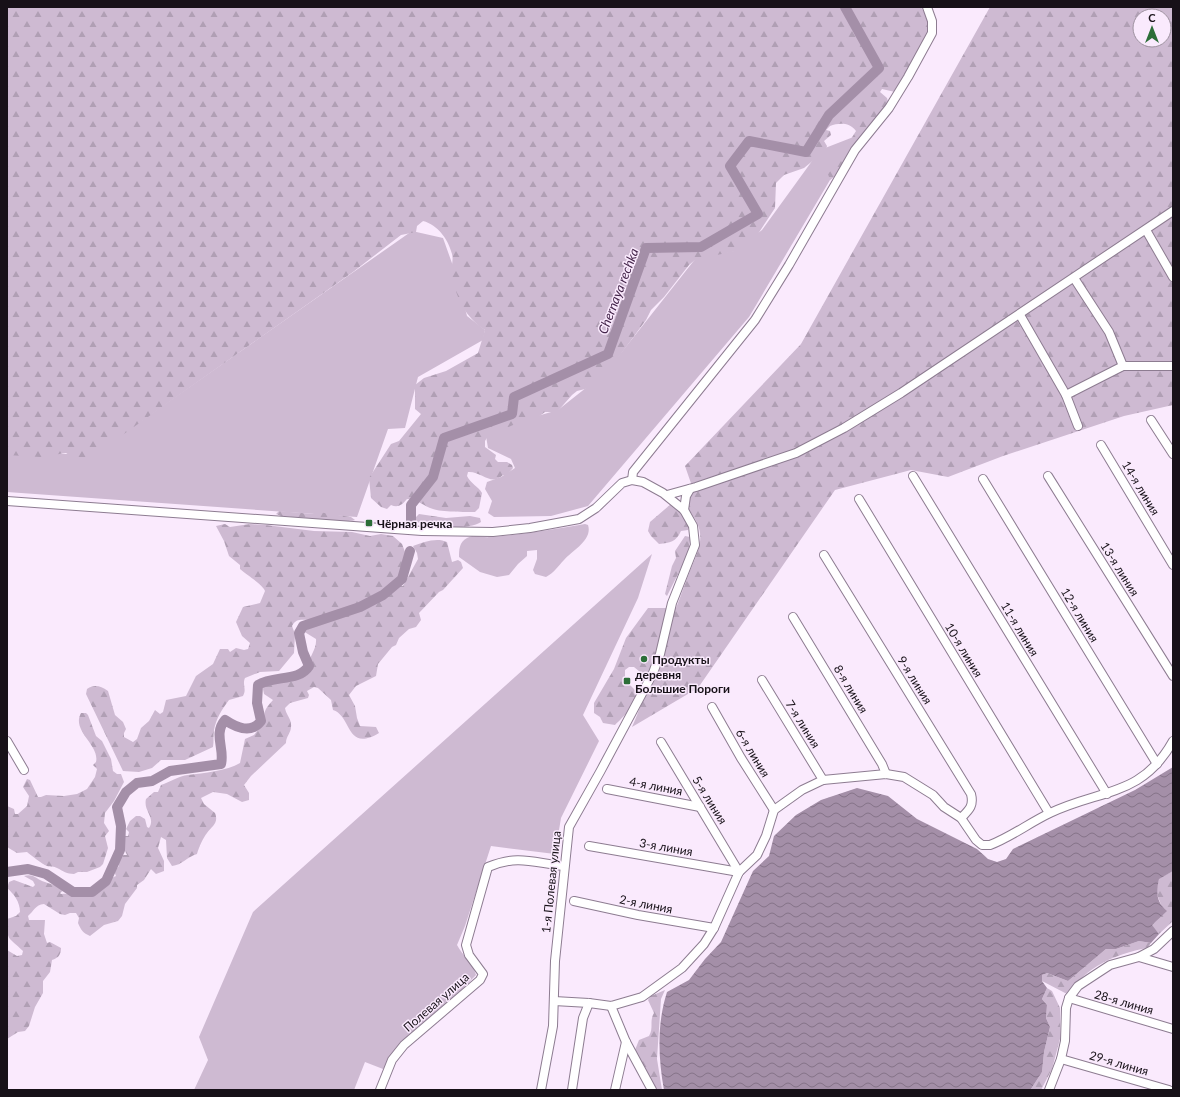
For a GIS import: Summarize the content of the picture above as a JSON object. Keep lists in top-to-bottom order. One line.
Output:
{"streets":{"street":["14-я линия","13-я линия","12-я линия","11-я линия","10-я линия","9-я линия","8-я линия","7-я линия","6-я линия","4-я линия","5-я линия","3-я линия","1-я Полевая улица","2-я линия","Полевая улица","28-я линия","29-я линия"]},"crossings":[["4-я линия","5-я линия"],["5-я линия","3-я линия"],["1-я Полевая улица","Полевая улица"]],"water":["Chernaya rechka"],"places":{"transit":["Чёрная речка","деревня Большие Пороги"],"other":["Продукты"]},"north":"top"}
